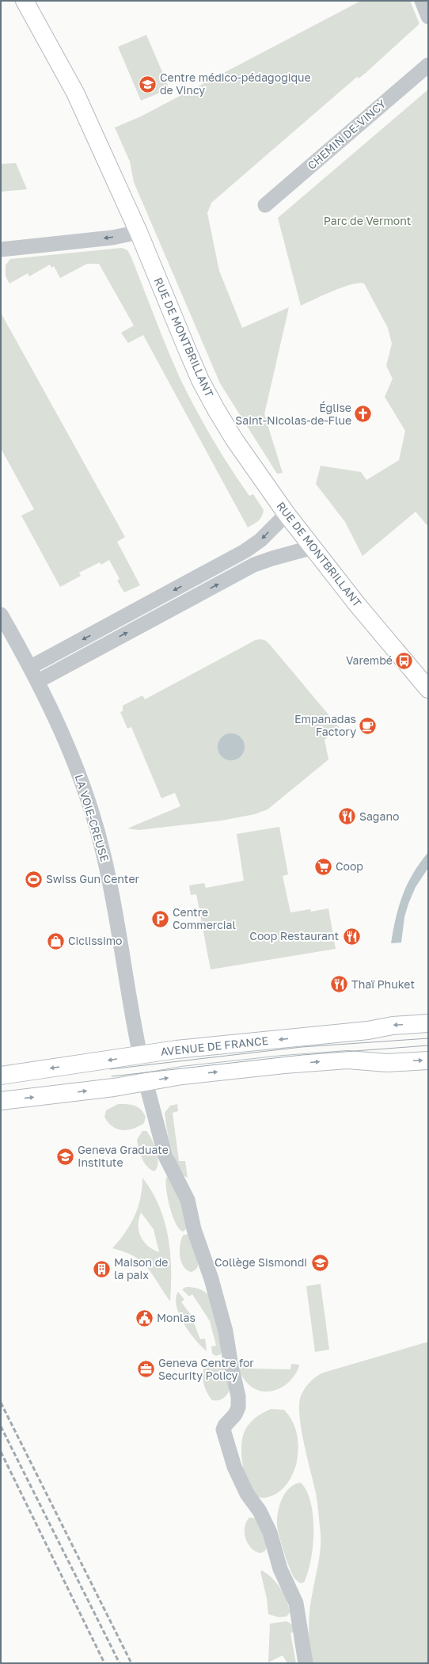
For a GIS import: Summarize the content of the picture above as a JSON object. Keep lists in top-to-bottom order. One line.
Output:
{"streets":{"main road":["RUE DE MONTBRILLANT","AVENUE DE FRANCE"],"street":["CHEMIN DE-VINCY","LA VOIE-CREUSE"]},"crossings":[["LA VOIE-CREUSE","AVENUE DE FRANCE"]],"parks":["Parc de Vermont"],"places":{"school or university":["Centre médico-pédagogique de Vincy","Geneva Graduate Institute","Collège Sismondi"],"church":["Église Saint-Nicolas-de-Flue"],"bus stop":["Varembé"],"cafe":["Empanadas Factory"],"restaurant":["Sagano","Coop Restaurant","Thaï Phuket"],"supermarket":["Coop"],"sports":["Swiss Gun Center"],"parking":["Centre Commercial"],"shop":["Ciclissimo"],"building":["Maison de la paix"],"public building":["Monlas"],"office":["Geneva Centre for Security Policy"]}}
